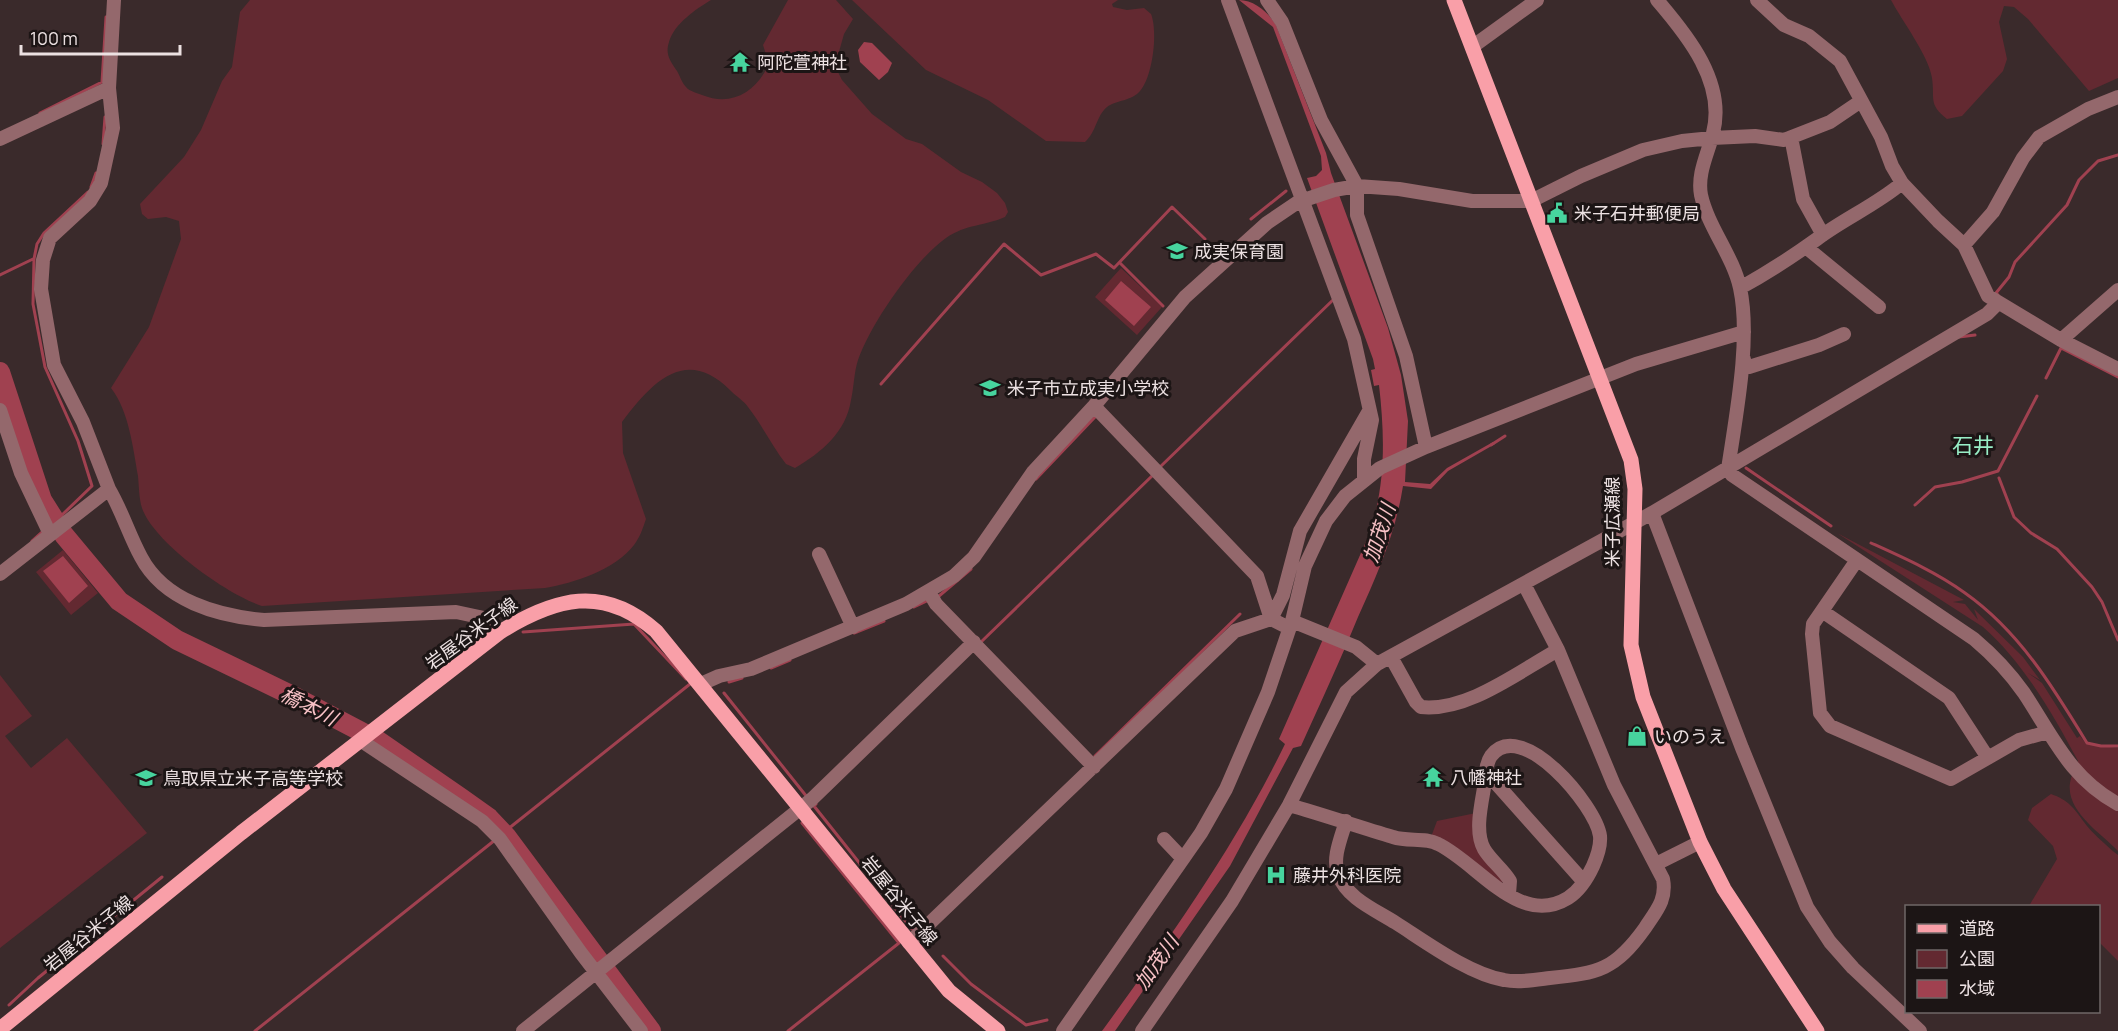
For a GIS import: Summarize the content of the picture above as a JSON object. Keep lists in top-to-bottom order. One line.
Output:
{"streets":{"main road":["米子広瀬線","岩屋谷米子線"]},"districts":["石井"],"water":["加茂川","橋本川"],"places":{"temple":["阿陀萱神社","八幡神社"],"public building":["米子石井郵便局"],"school or university":["成実保育園","米子市立成実小学校","鳥取県立米子高等学校"],"shop":["いのうえ"],"hospital":["藤井外科医院"]},"legend":["道路","公園","水域"],"scale_bar":"100 m"}
